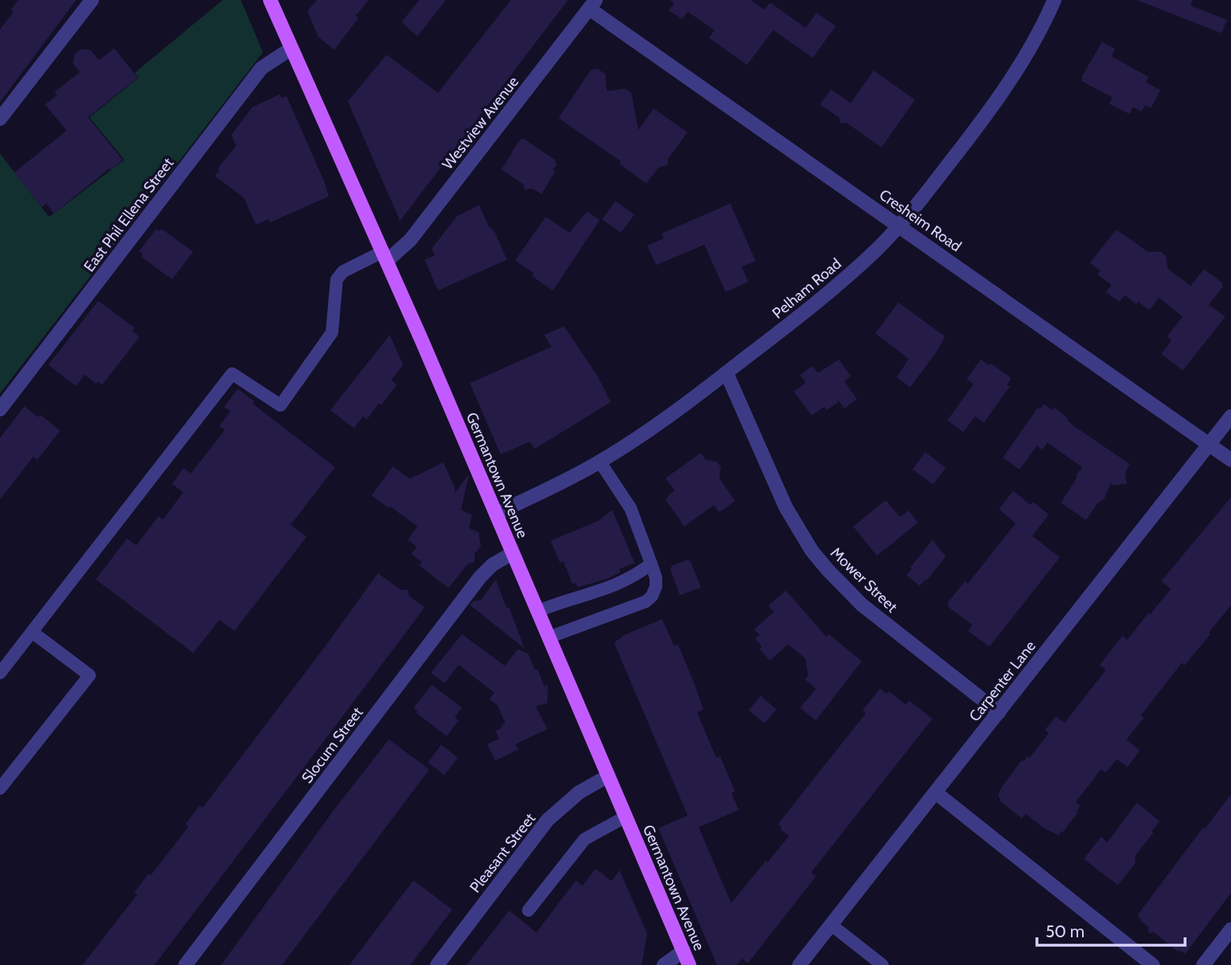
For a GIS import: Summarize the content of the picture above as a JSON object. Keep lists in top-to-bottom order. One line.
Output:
{"streets":{"main road":["Germantown Avenue"],"street":["Westview Avenue","East Phil Ellena Street","Cresheim Road","Pelham Road","Mower Street","Carpenter Lane","Slocum Street","Pleasant Street"]},"crossings":[["Westview Avenue","Cresheim Road"],["Westview Avenue","Germantown Avenue"],["East Phil Ellena Street","Germantown Avenue"],["Cresheim Road","Pelham Road"],["Cresheim Road","Carpenter Lane"],["Pelham Road","Germantown Avenue"],["Pelham Road","Mower Street"],["Germantown Avenue","Slocum Street"],["Germantown Avenue","Pleasant Street"],["Mower Street","Carpenter Lane"]],"scale_bar":"50 m"}
